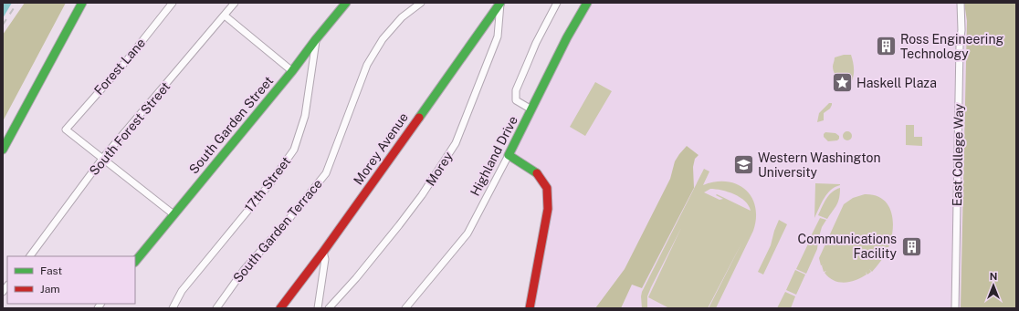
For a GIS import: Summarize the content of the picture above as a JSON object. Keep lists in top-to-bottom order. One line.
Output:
{"streets":{"street":["Forest Lane","South Garden Street","South Forest Street","Morey Avenue","East College Way","Highland Drive","Morey","17th Street","South Garden Terrace"]},"crossings":[["Forest Lane","South Forest Street"],["South Garden Street","17th Street"],["Morey Avenue","Morey"]],"places":{"building":["Ross Engineering Technology","Communications Facility"],"place":["Haskell Plaza"],"school or university":["Western Washington University"]},"legend":["Fast","Jam"],"north":"top"}
